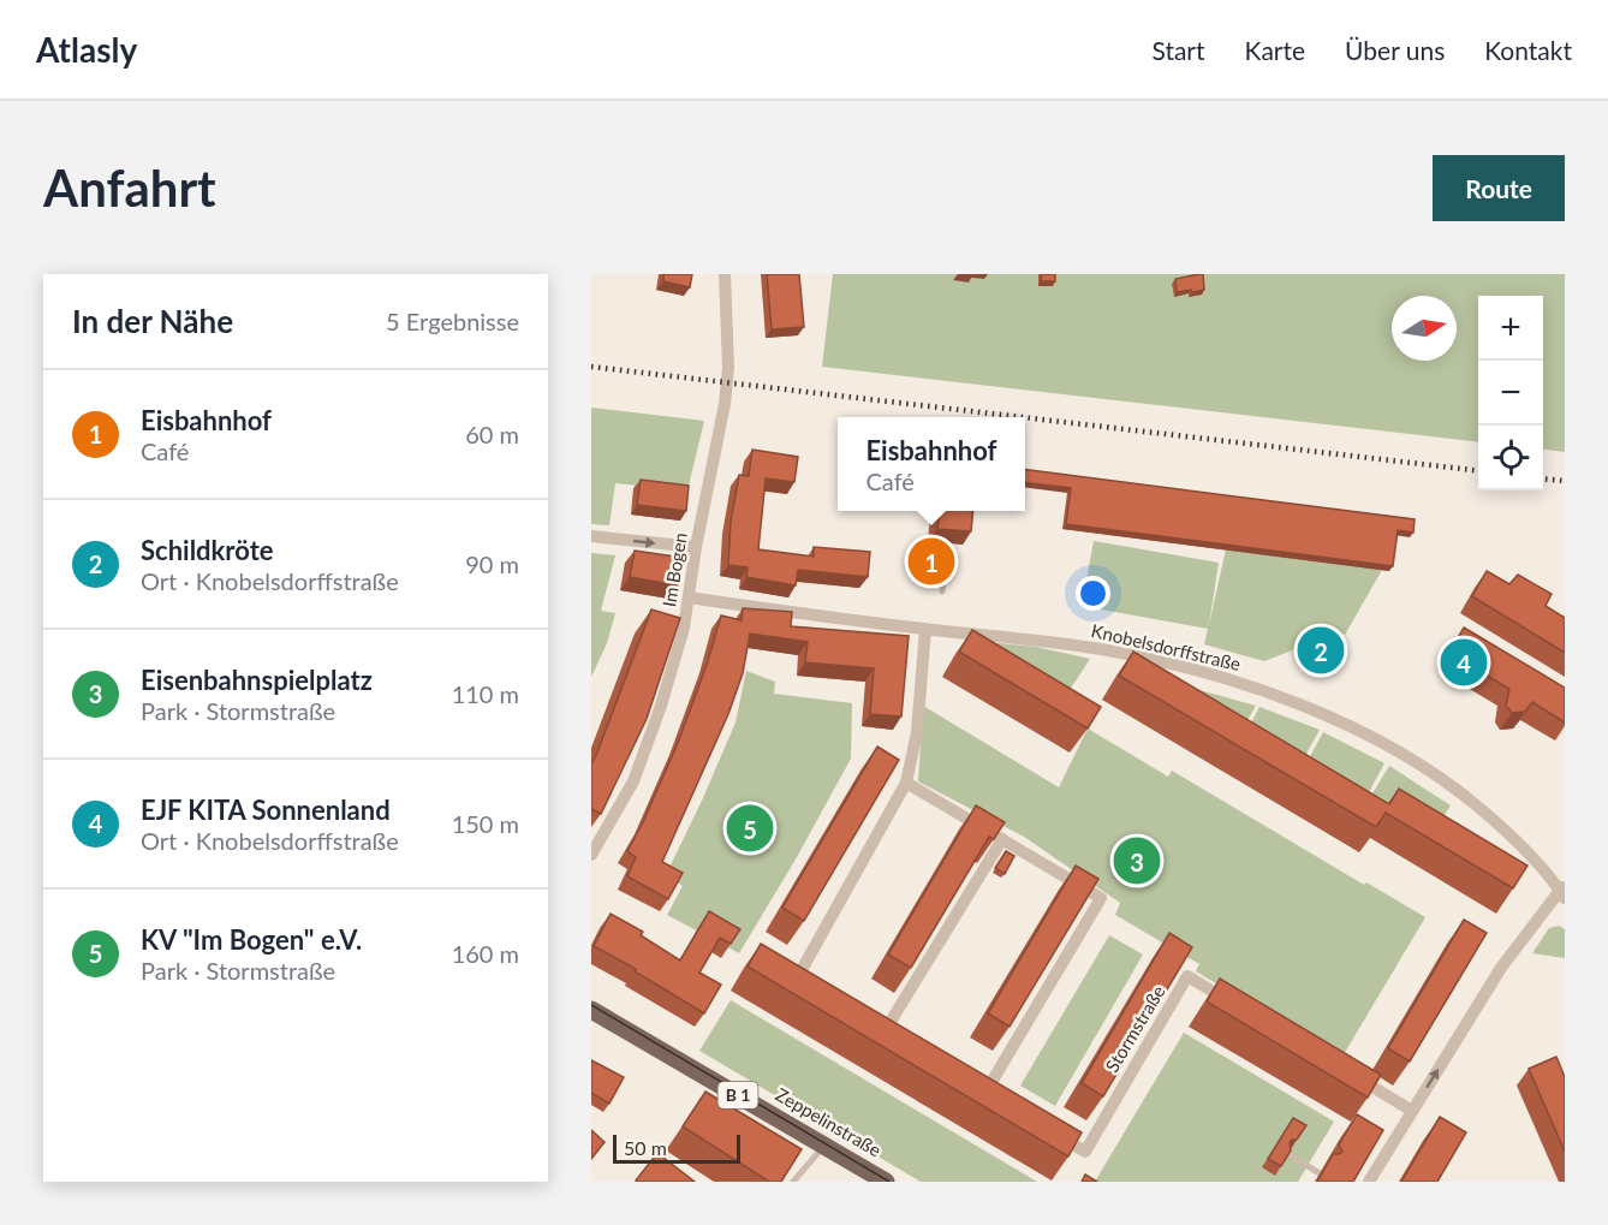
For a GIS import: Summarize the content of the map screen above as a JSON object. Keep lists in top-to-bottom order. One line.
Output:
{"streets":{"main road":["B 1","Zeppelinstraße"],"street":["Im Bogen","Knobelsdorffstraße","Stormstraße"]},"crossings":[["Im Bogen","Knobelsdorffstraße"]],"scale_bar":"50 m","north":"right","page":{"header":"Atlasly","nav":["Start","Karte","Über uns","Kontakt"],"buttons":"Route","title":"Anfahrt","heading":["In der Nähe","5 Ergebnisse"],"map_buttons":["+","−"],"list":[{"mark":"1","name":"Eisbahnhof","note":"Café","value":"60 m"},{"mark":"2","name":"Schildkröte","note":"Ort · Knobelsdorffstraße","value":"90 m"},{"mark":"3","name":"Eisenbahnspielplatz","note":"Park · Stormstraße","value":"110 m"},{"mark":"4","name":"EJF KITA Sonnenland","note":"Ort · Knobelsdorffstraße","value":"150 m"},{"mark":"5","name":"KV \"Im Bogen\" e.V.","note":"Park · Stormstraße","value":"160 m"}],"popup":["Eisbahnhof","Café"],"pins":["1","2","4","5","3"],"scale":"50 m"}}
